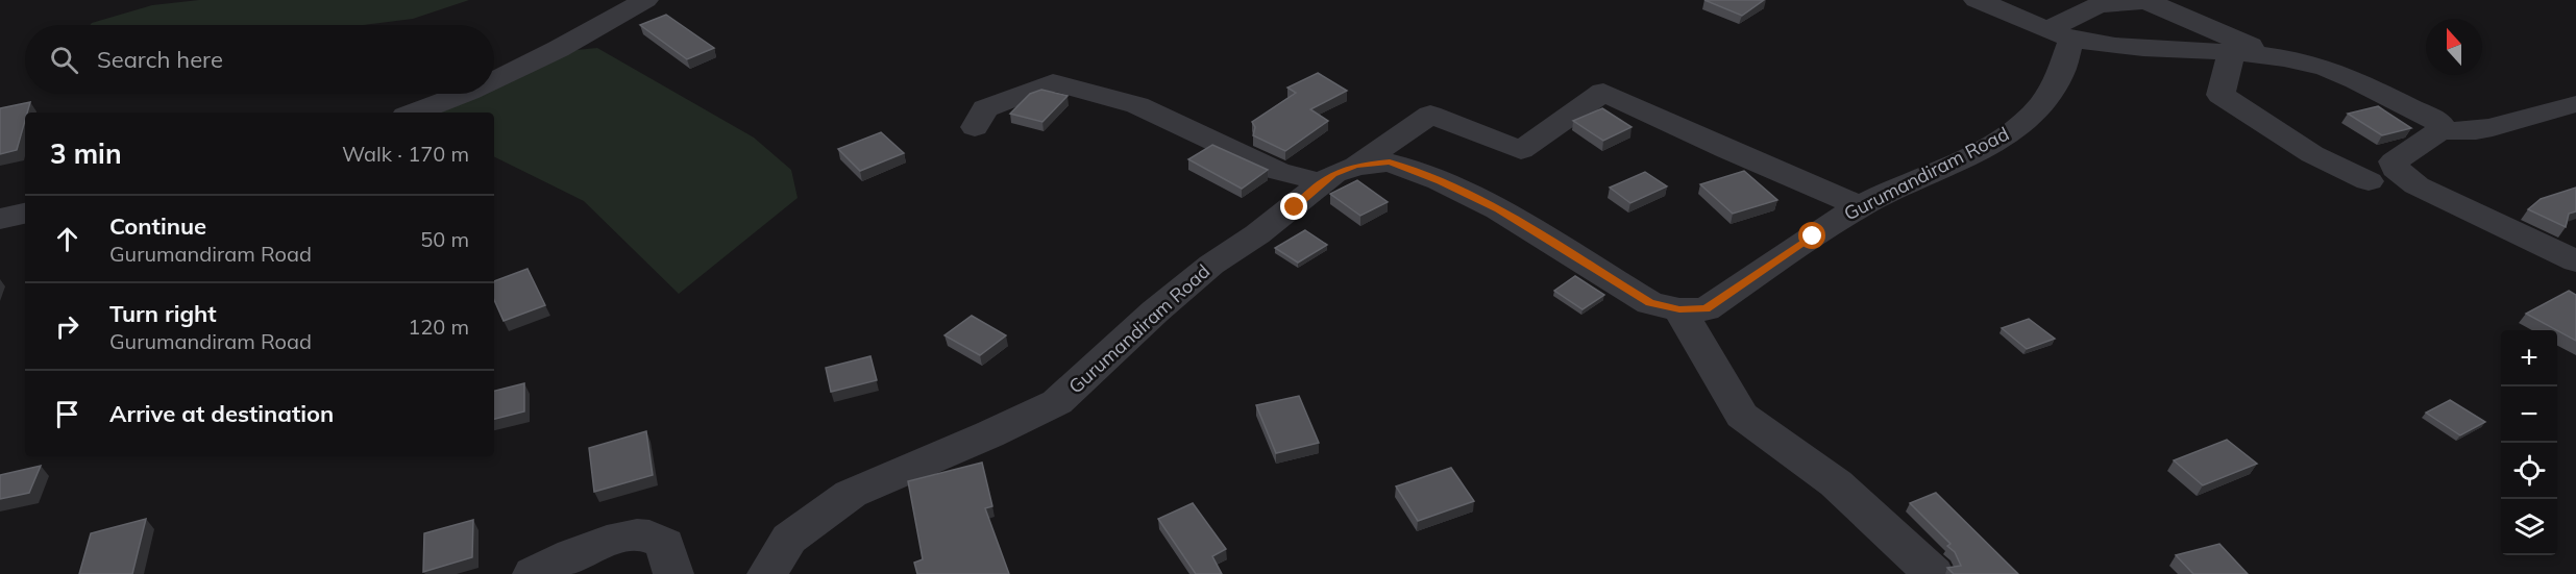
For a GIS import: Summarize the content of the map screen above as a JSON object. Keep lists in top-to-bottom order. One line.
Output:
{"streets":{"street":["Gurumandiram Road"]},"north":"top","page":{"search":"Search here","heading":["3 min","Walk · 170 m"],"list":[["Continue","Gurumandiram Road","50 m"],["Turn right","Gurumandiram Road","120 m"],"Arrive at destination"],"map_buttons":["+","−"]}}
